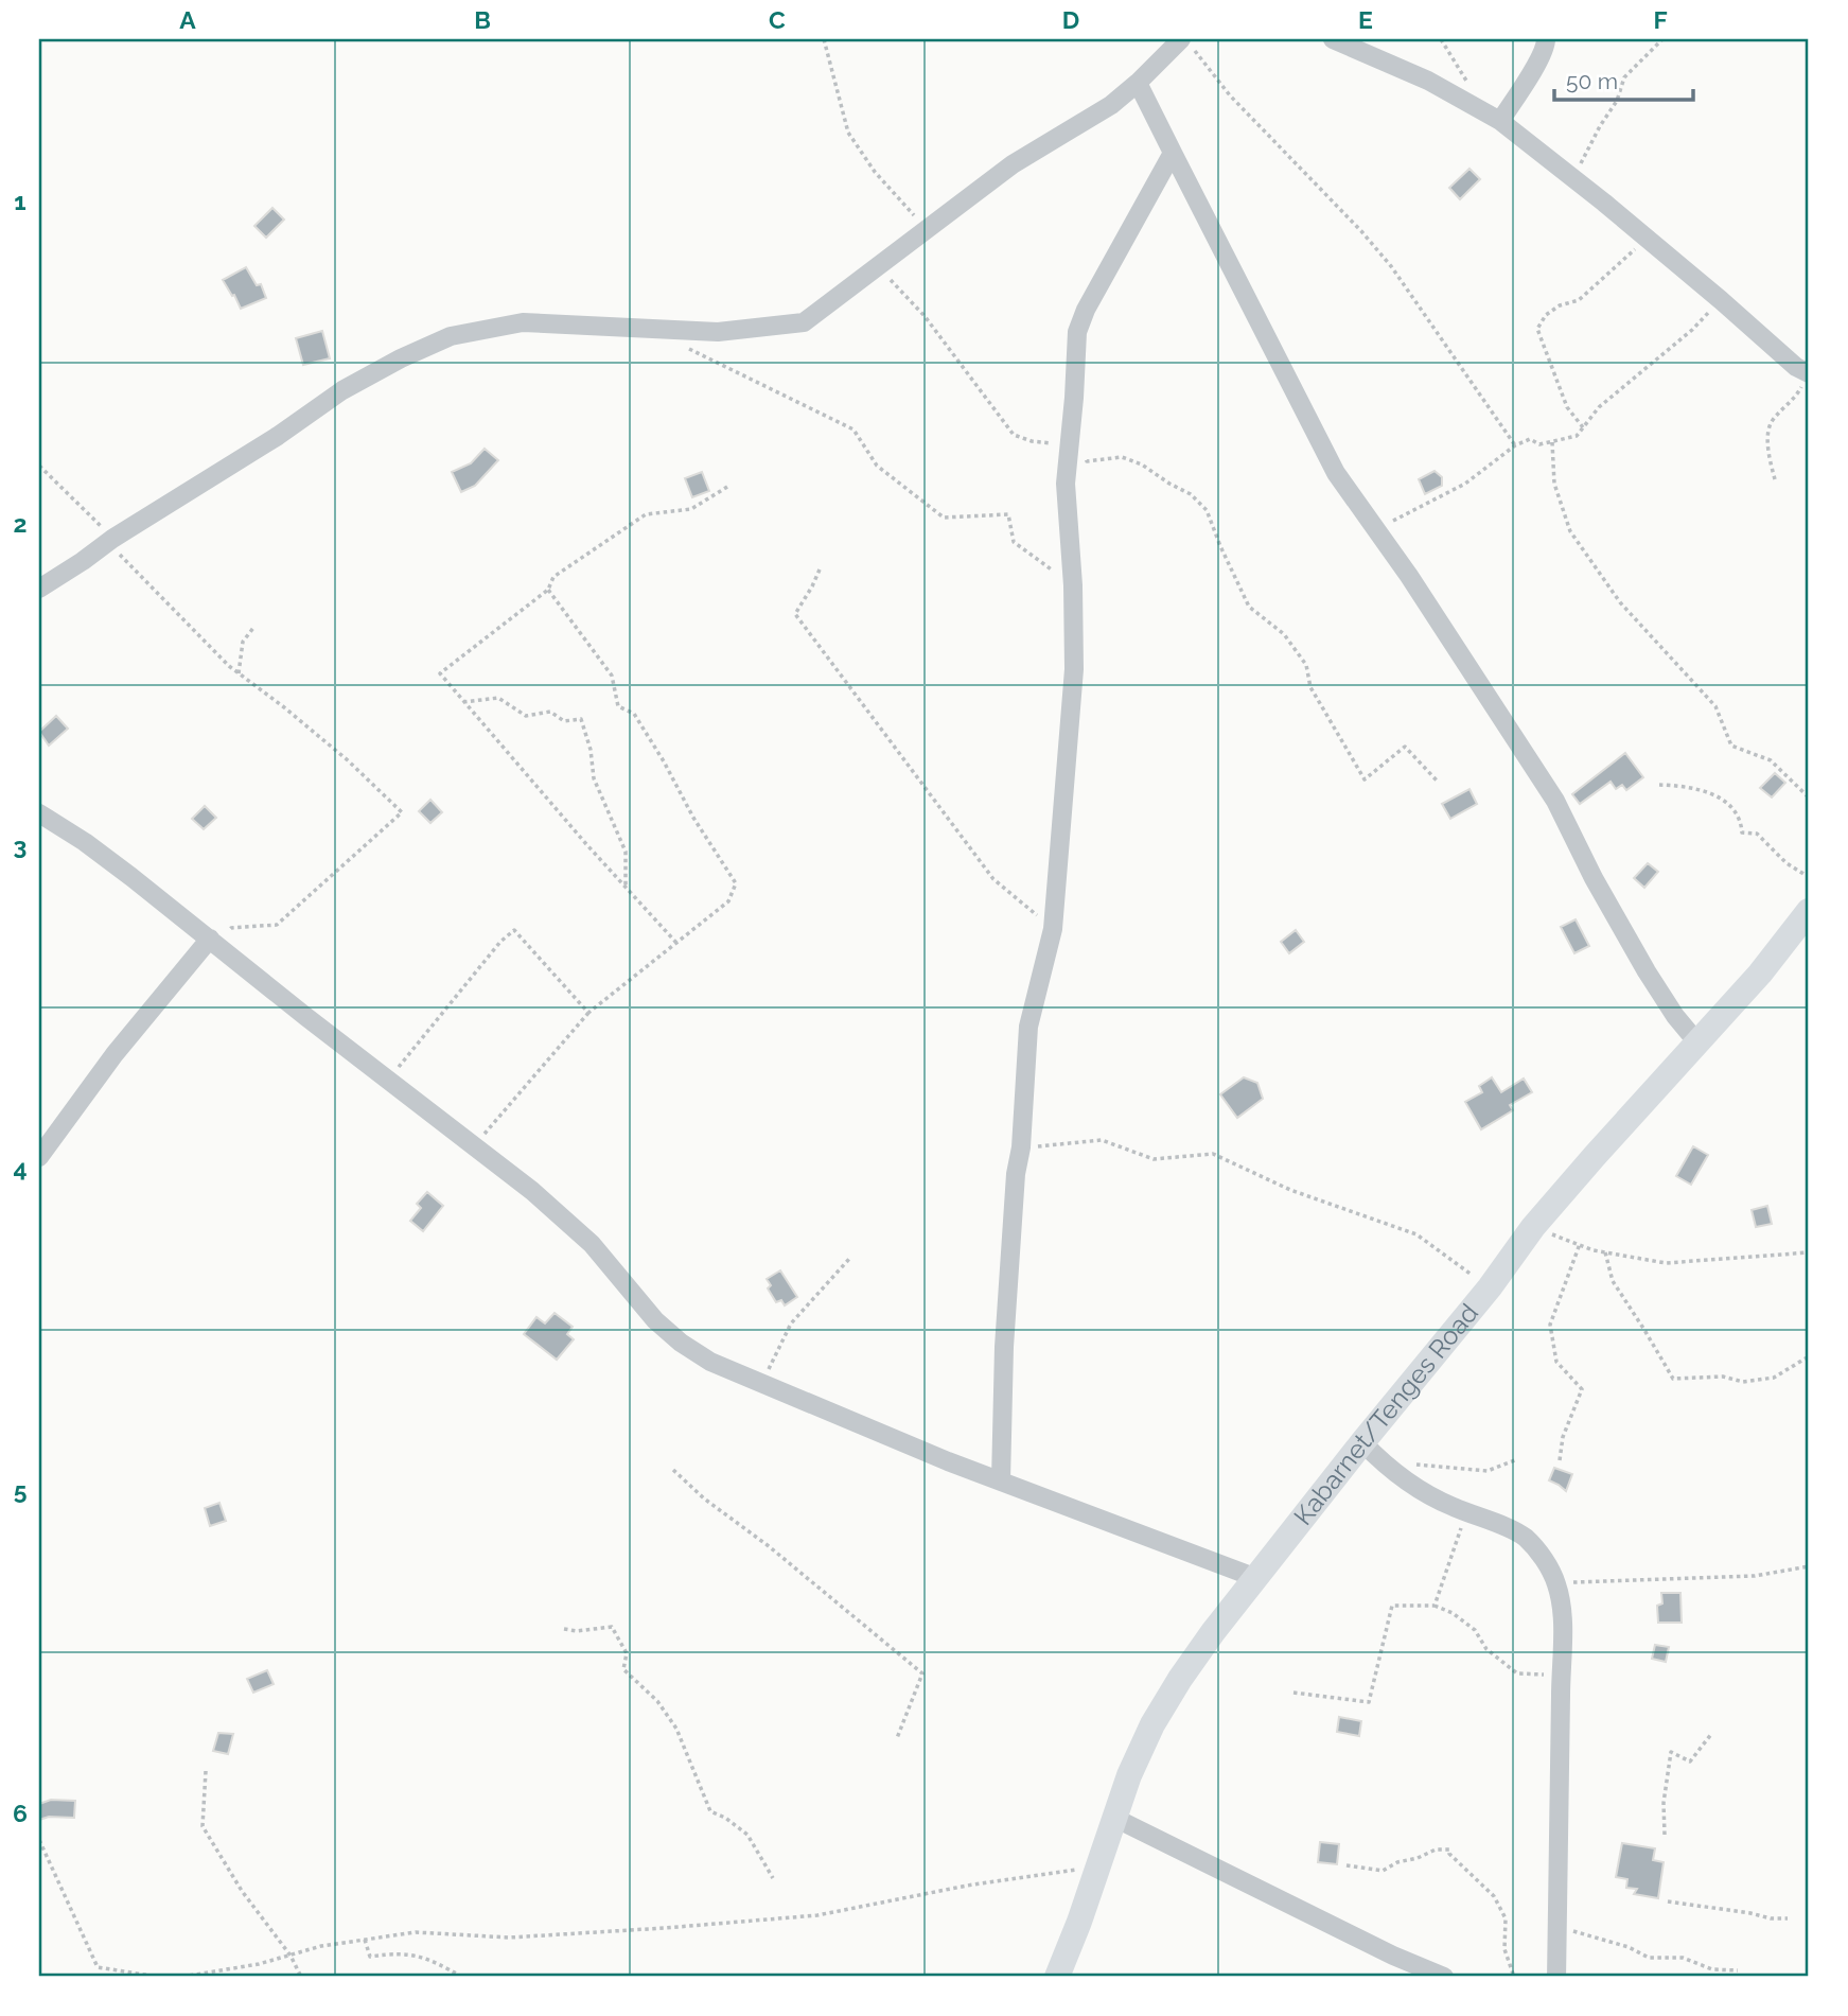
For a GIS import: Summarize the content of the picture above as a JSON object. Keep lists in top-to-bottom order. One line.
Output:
{"streets":{"street":["Kabarnet/Tenges Road"]},"scale_bar":"50 m","grid":{"columns":["A","B","C","D","E","F"],"rows":["1","2","3","4","5","6"]}}
